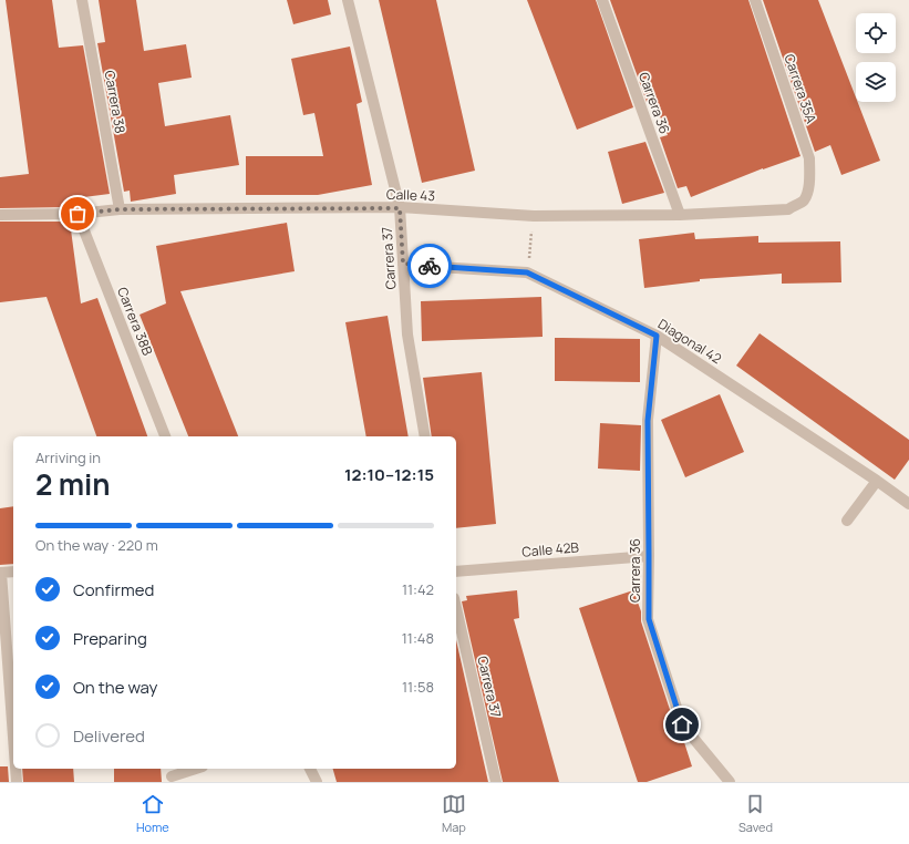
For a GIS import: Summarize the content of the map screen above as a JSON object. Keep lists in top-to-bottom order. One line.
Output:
{"streets":{"street":["Carrera 35A","Carrera 38","Carrera 36","Calle 43","Carrera 37","Carrera 38B","Diagonal 42","Calle 42B"]},"crossings":[["Carrera 35A","Calle 43"],["Carrera 38","Calle 43"],["Carrera 36","Calle 43"],["Carrera 36","Diagonal 42"],["Carrera 36","Calle 42B"],["Calle 43","Carrera 37"],["Calle 43","Carrera 38B"],["Carrera 37","Diagonal 42"]],"page":{"heading":["2 min","Arriving in","12:10–12:15"],"bar":"On the way · 220 m","list":[["Confirmed","11:42"],["Preparing","11:48"],["On the way","11:58"],"Delivered"],"tabs":["Home","Map","Saved"]}}
